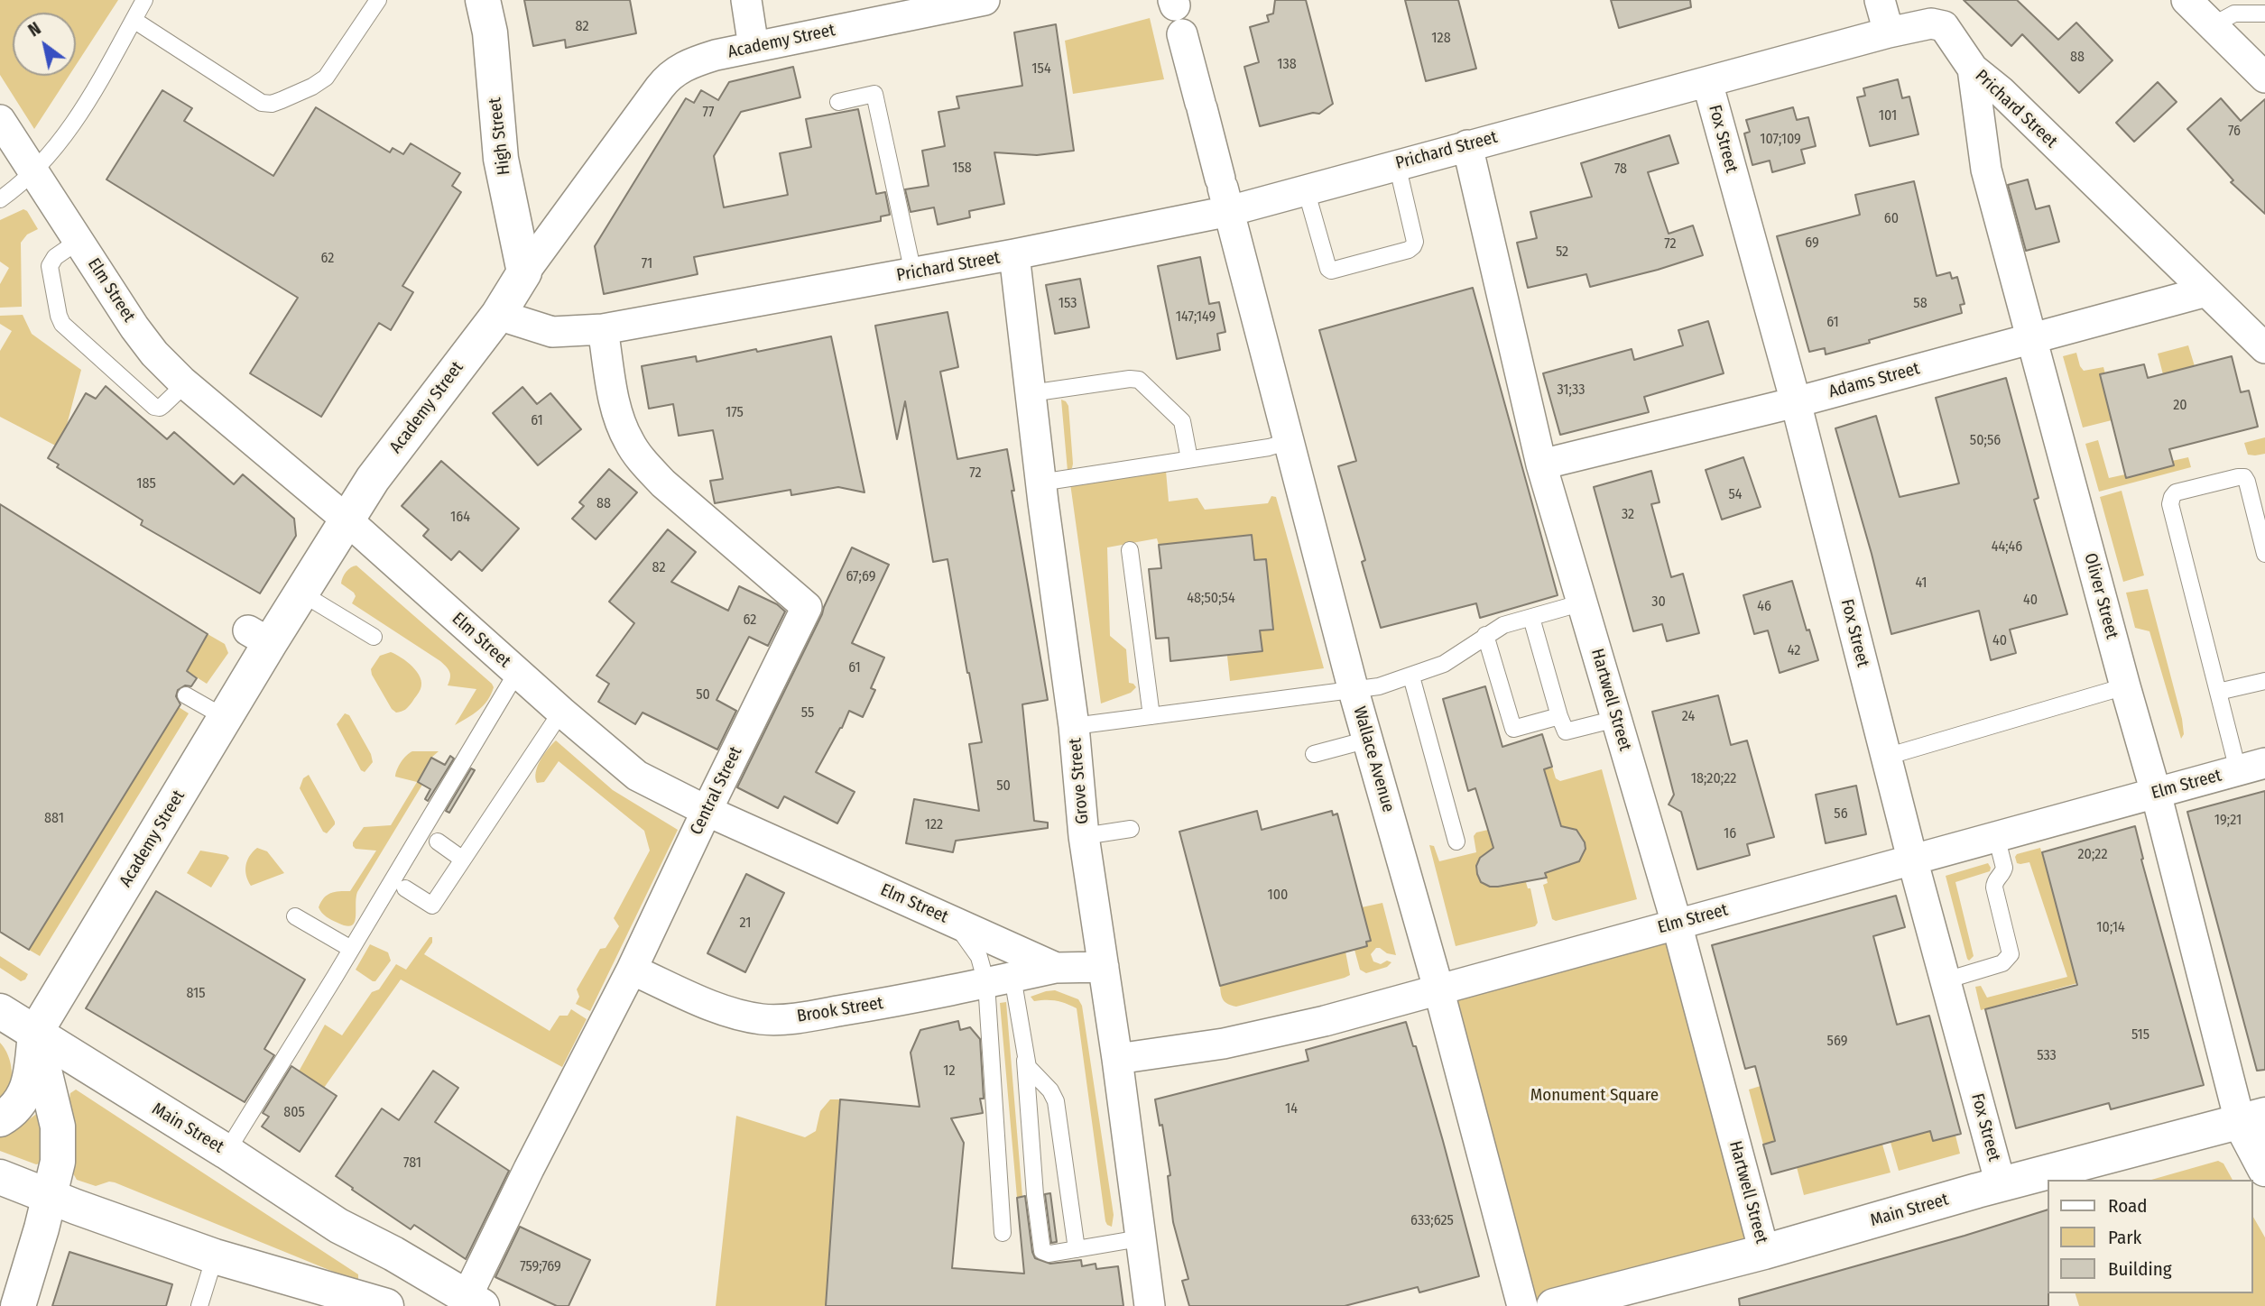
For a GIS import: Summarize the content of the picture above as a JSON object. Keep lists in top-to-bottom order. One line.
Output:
{"streets":{"main road":["Academy Street","High Street","Main Street"],"street":["Prichard Street","Fox Street","Elm Street","Adams Street","Oliver Street","Hartwell Street","Wallace Avenue","Grove Street","Central Street","Brook Street"]},"crossings":[["Academy Street","Prichard Street"],["Academy Street","High Street"],["Academy Street","Elm Street"],["Academy Street","Main Street"],["Prichard Street","Fox Street"],["Prichard Street","Adams Street"],["Prichard Street","Oliver Street"],["Prichard Street","Hartwell Street"],["Prichard Street","Wallace Avenue"],["Prichard Street","Grove Street"],["Prichard Street","Central Street"],["Fox Street","Elm Street"],["Fox Street","Adams Street"],["Fox Street","Main Street"],["Elm Street","Oliver Street"],["Elm Street","Hartwell Street"],["Elm Street","Wallace Avenue"],["Elm Street","Grove Street"],["Elm Street","Central Street"],["Elm Street","Brook Street"],["Adams Street","Oliver Street"],["Adams Street","Hartwell Street"],["Oliver Street","Main Street"],["Hartwell Street","Main Street"],["Central Street","Brook Street"],["Central Street","Main Street"]],"parks":["Monument Square"],"house_numbers":["82","128","88","138","154","77","101","76","107;109","158","78","60","69","72","52","62","71","153","58","147;149","61","31;33","20","175","61","50;56","72","185","54","88","32","164","44;46","82","67;69","41","48;50;54","40","30","46","62","40","42","61","50","55","24","18;20;22","50","56","881","19;21","122","16","20;22","100","21","10;14","815","515","569","533","12","14","805","781","633;625","759;769"],"legend":["Road","Park","Building"],"north":"top left"}
